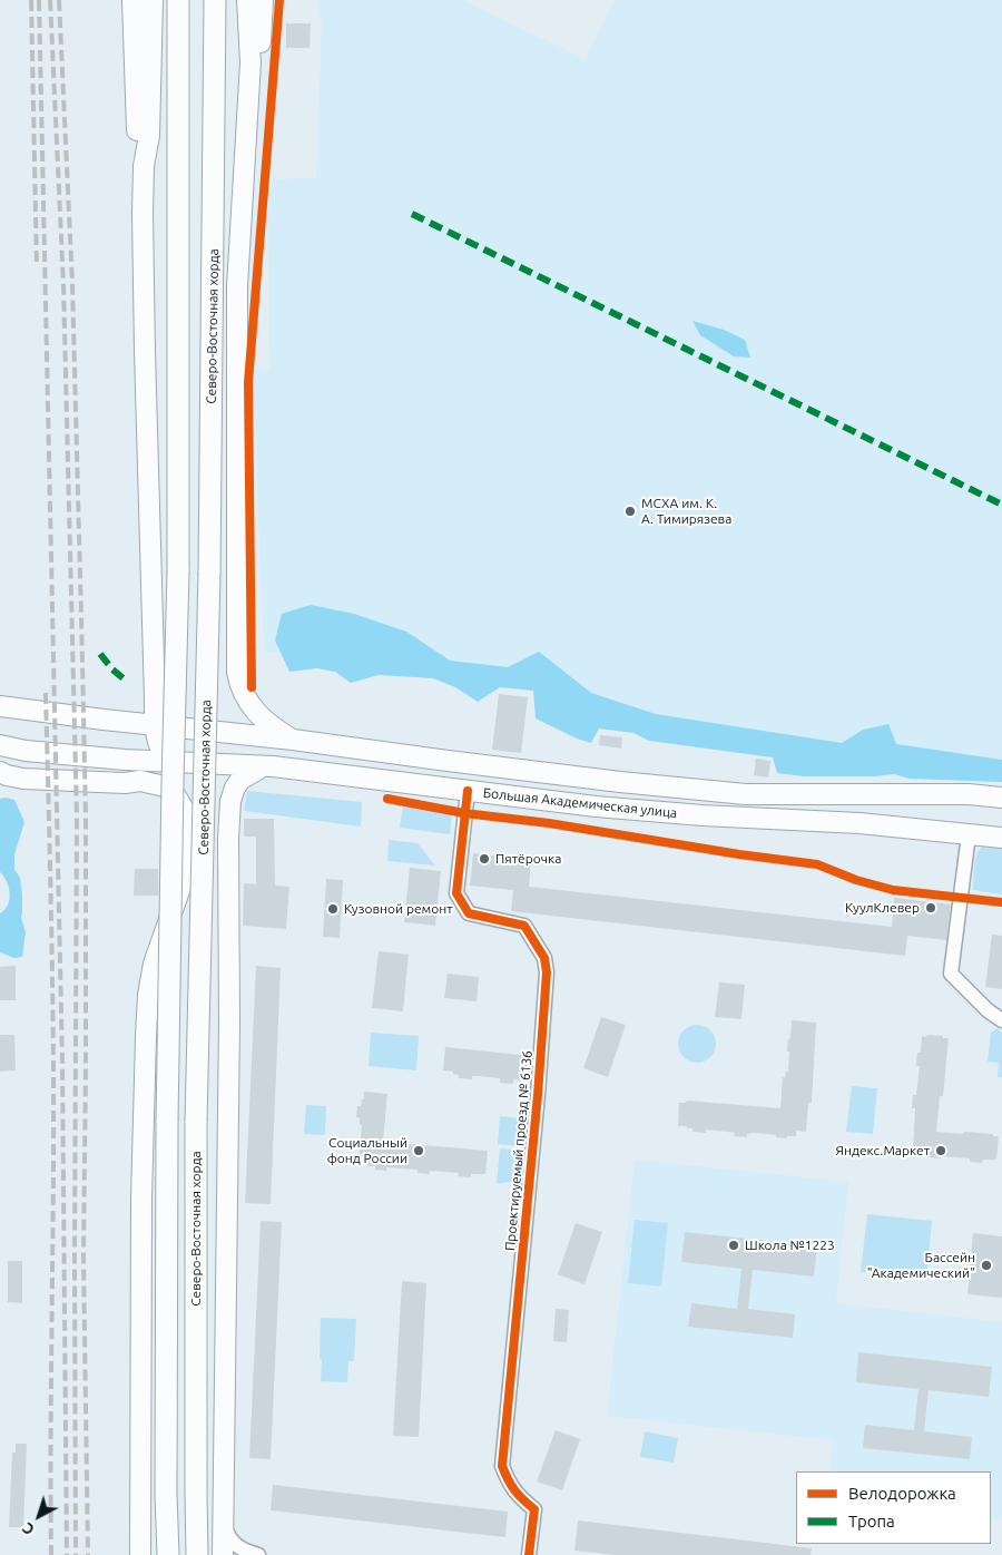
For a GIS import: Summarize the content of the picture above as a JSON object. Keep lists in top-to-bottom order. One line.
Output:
{"streets":{"main road":["Северо-Восточная хорда","Большая Академическая улица"],"street":["Проектируемый проезд № 6136"]},"crossings":[["Большая Академическая улица","Проектируемый проезд № 6136"]],"places":["МСХА им. К. А. Тимирязева","Пятёрочка","КуулКлевер","Кузовной ремонт","Социальный фонд России","Яндекс.Маркет","Школа №1223","Бассейн \"Академический\""],"legend":["Велодорожка","Тропа"],"north":"bottom left"}
